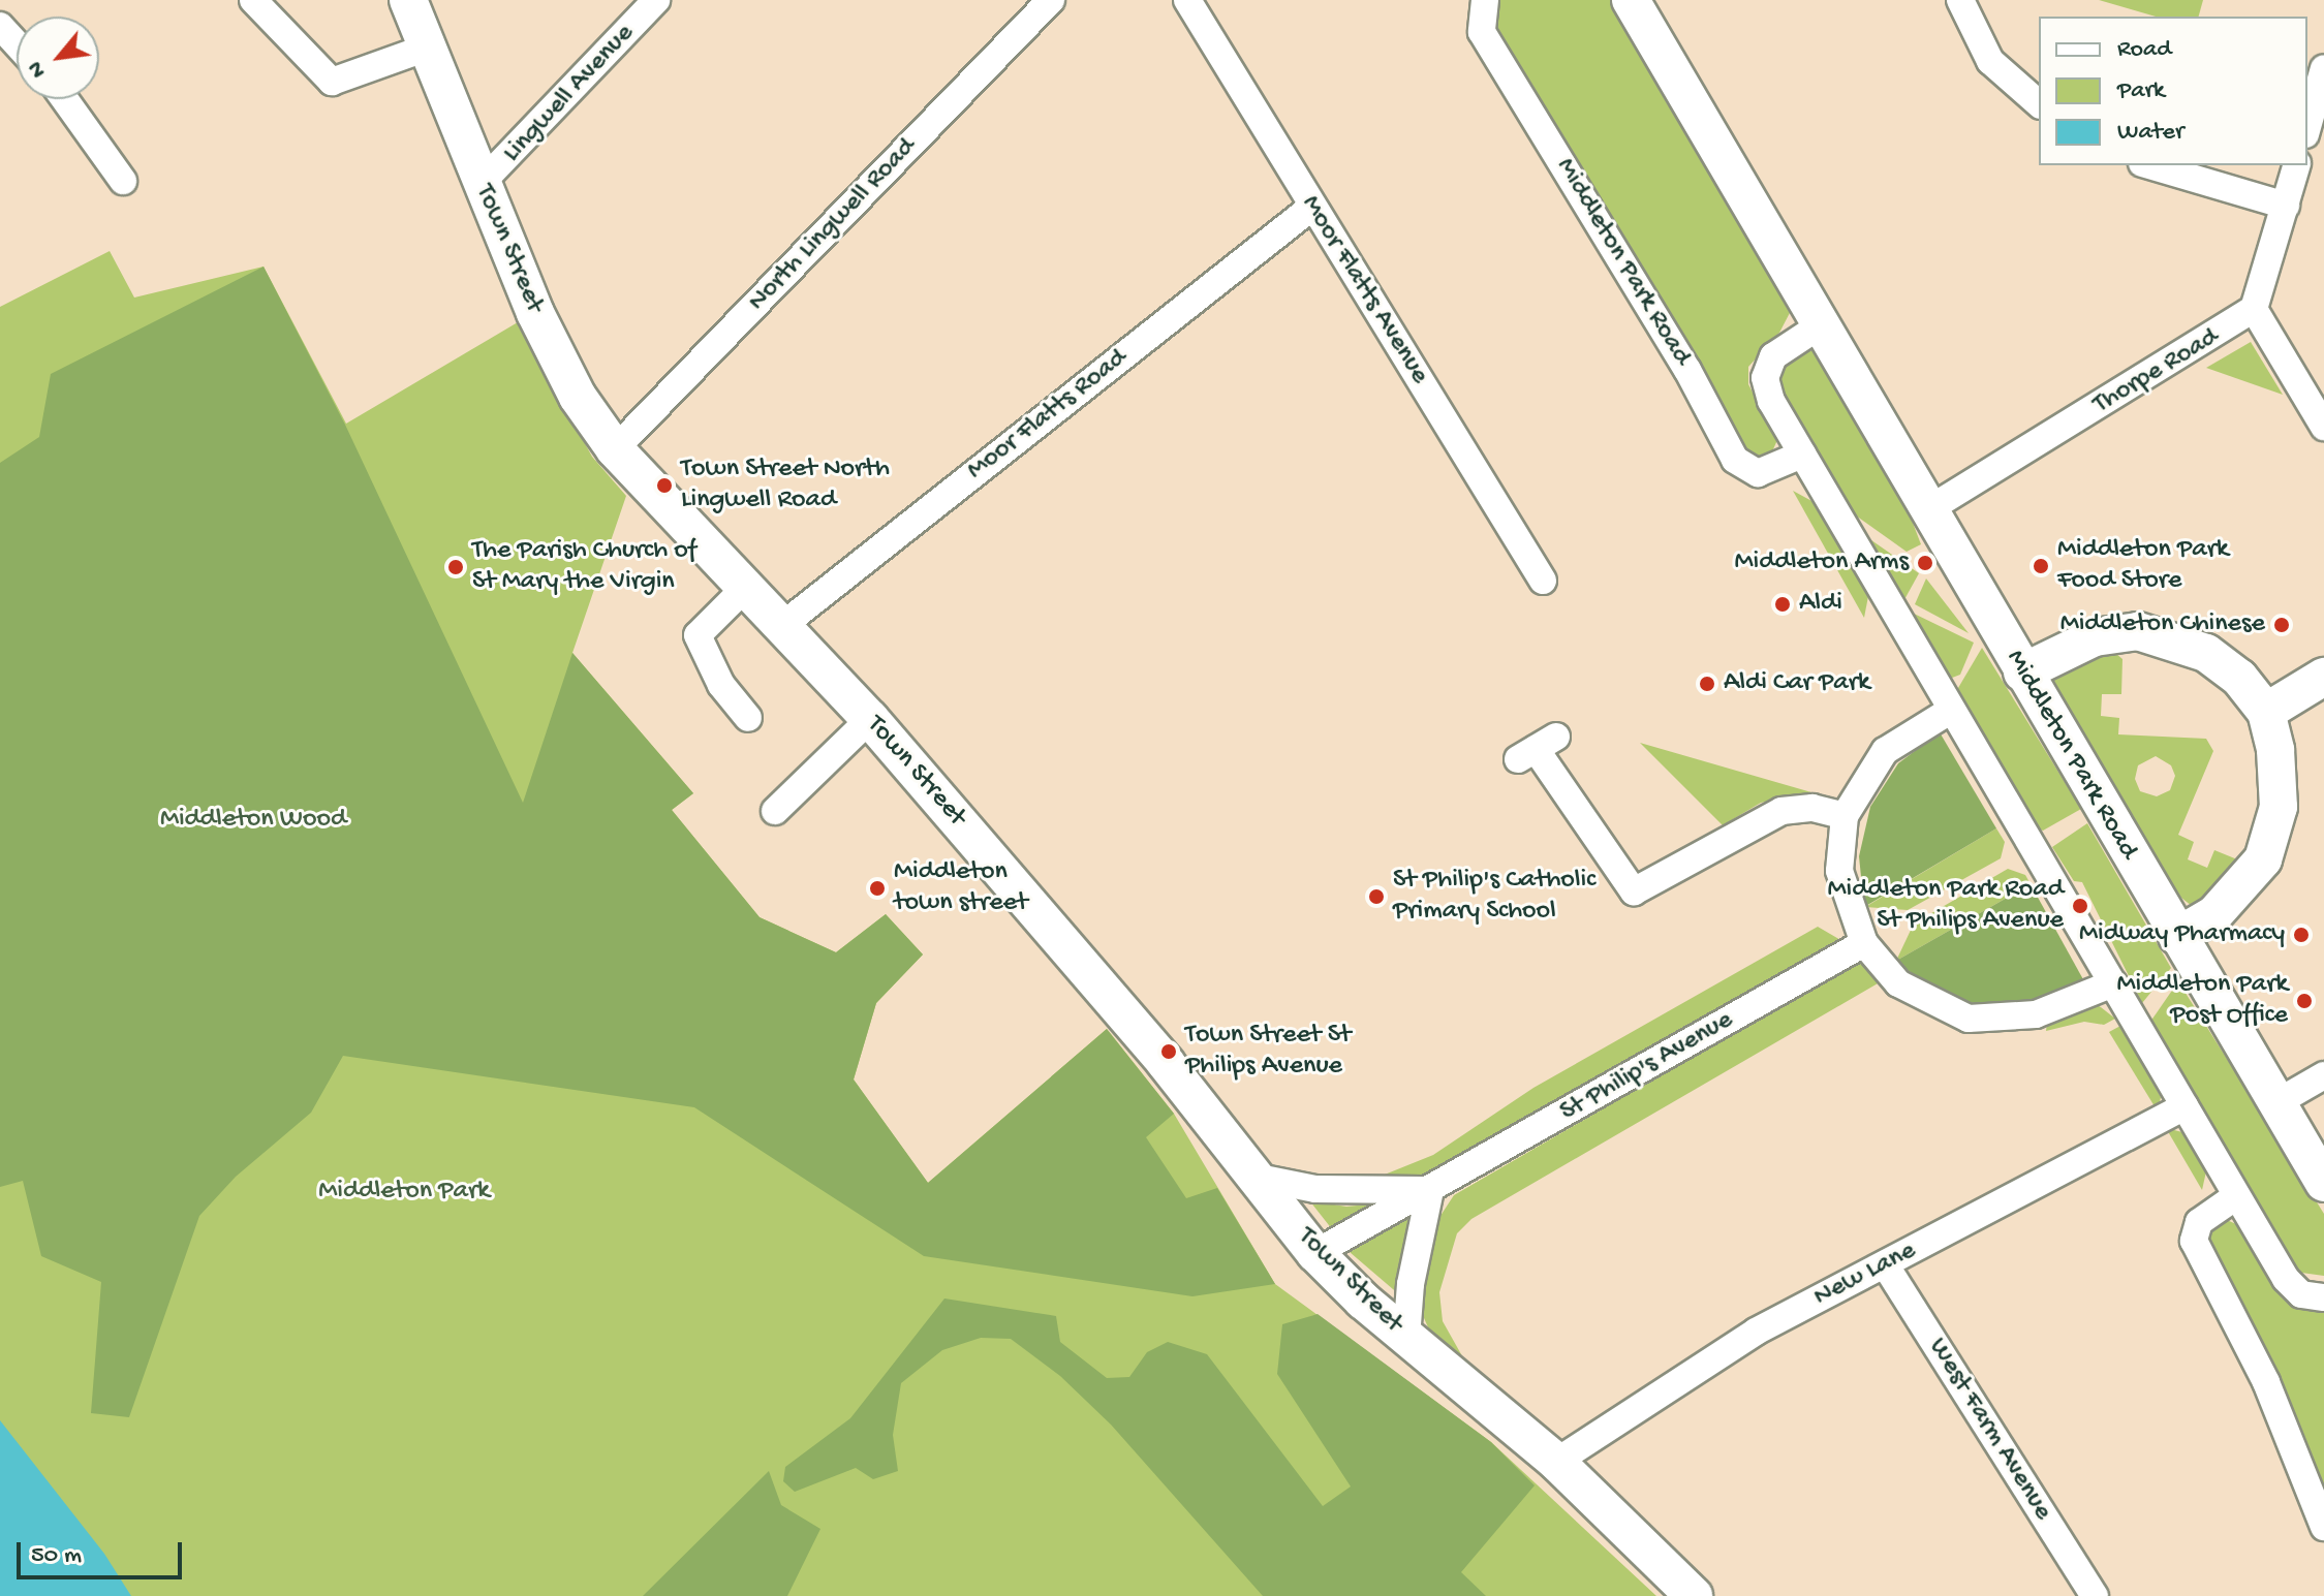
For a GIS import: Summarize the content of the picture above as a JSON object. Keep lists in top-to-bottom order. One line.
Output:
{"streets":{"street":["Lingwell Avenue","North Lingwell Road","Town Street","Middleton Park Road","Moor Flatts Avenue","Thorpe Road","Moor Flatts Road","St Philip's Avenue","New Lane","West Farm Avenue"]},"crossings":[["Lingwell Avenue","Town Street"],["North Lingwell Road","Town Street"],["Town Street","Moor Flatts Road"],["Town Street","St Philip's Avenue"],["Town Street","New Lane"],["Middleton Park Road","Thorpe Road"],["Moor Flatts Avenue","Moor Flatts Road"],["New Lane","West Farm Avenue"]],"parks":["Middleton Wood","Middleton Park"],"places":["Town Street North Lingwell Road","Middleton Arms","Middleton Park Food Store","The Parish Church of St Mary the Virgin","Aldi","Middleton Chinese","Aldi Car Park","Middleton town street","St Philip's Catholic Primary School","Middleton Park Road St Philips Avenue","Midway Pharmacy","Middleton Park Post Office","Town Street St Philips Avenue"],"legend":["Road","Park","Water"],"scale_bar":"50 m","north":"bottom left"}
